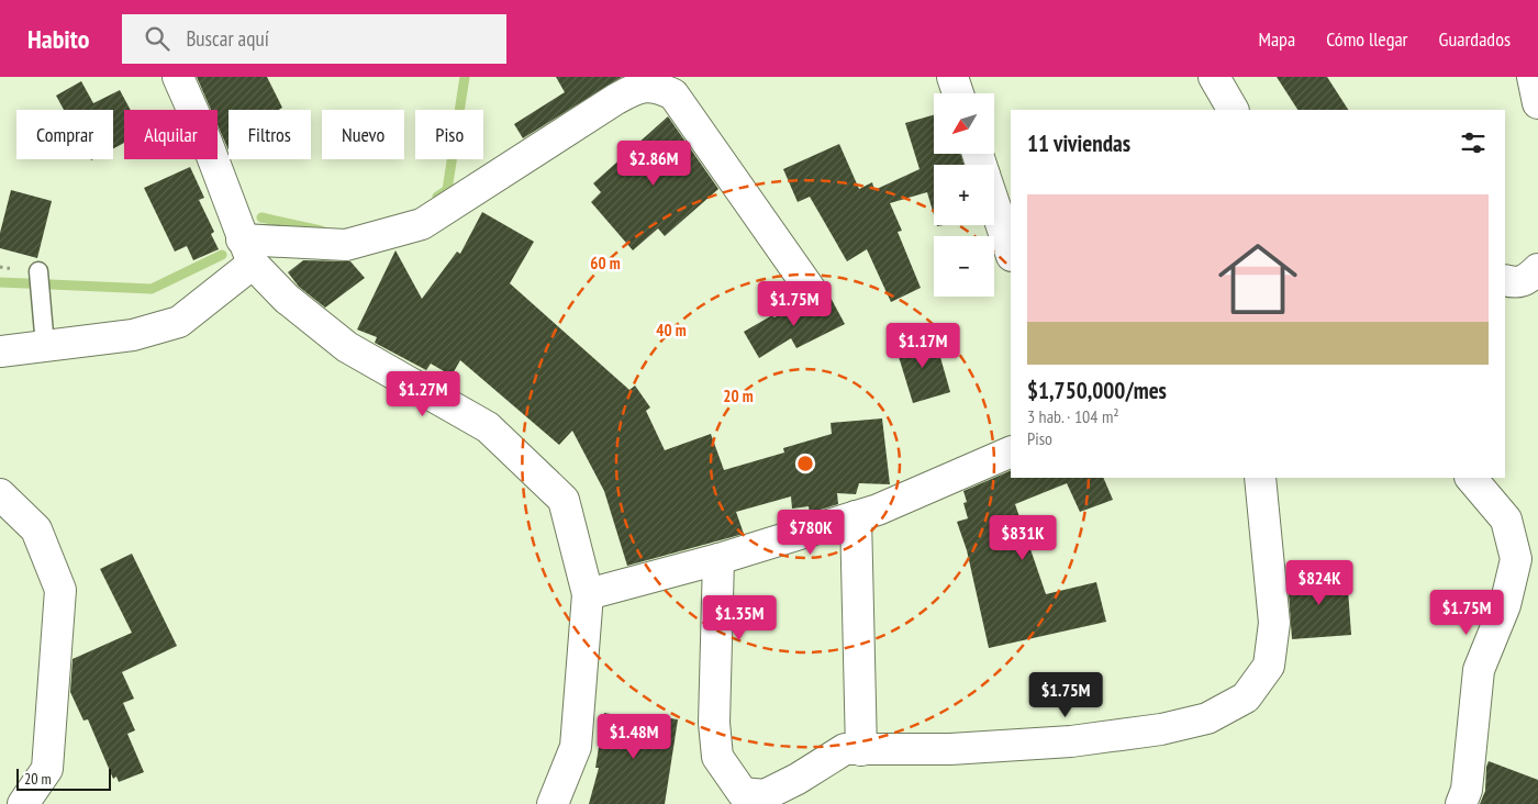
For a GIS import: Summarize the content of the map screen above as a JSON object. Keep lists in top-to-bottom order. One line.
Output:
{"scale_bar":"20 m","north":"bottom left","page":{"header":"Habito","search":"Buscar aquí","nav":["Mapa","Cómo llegar","Guardados"],"map_buttons":["+","−"],"chip":["Comprar","Alquilar","Filtros","Nuevo","Piso"],"heading":"11 viviendas","price":["$2.86M","$1.75M","$1.17M","$1.27M","$780K","$831K","$824K","$1.75M","$1.35M","$1.75M","$1.48M"],"list":[{"name":"$1,750,000/mes","note":"3 hab. · 104 m² · Piso"}],"scale":"20 m"},"rings":["60 m","40 m","20 m"]}
